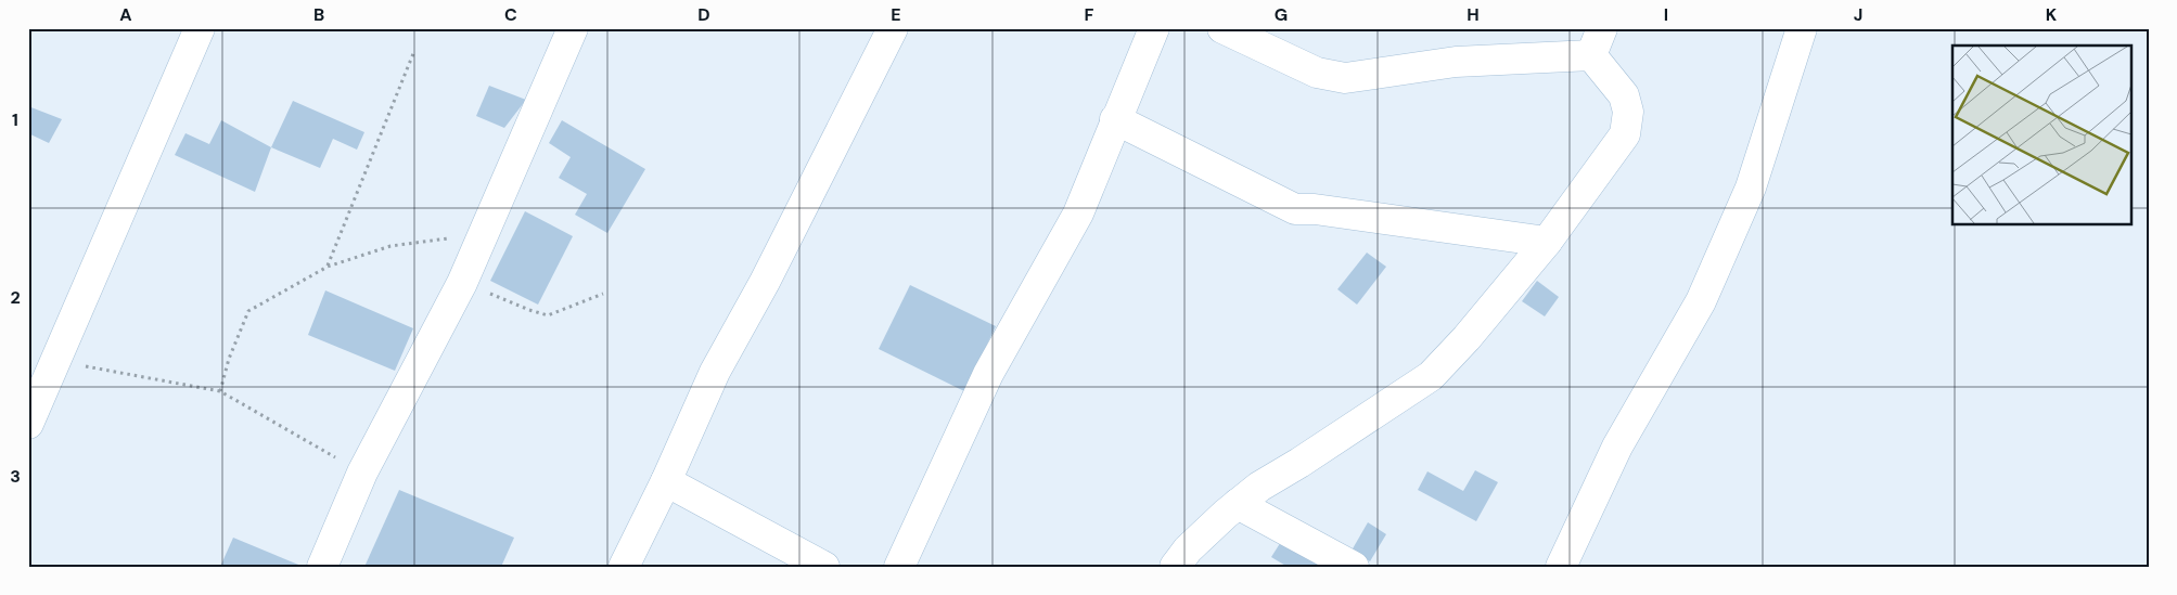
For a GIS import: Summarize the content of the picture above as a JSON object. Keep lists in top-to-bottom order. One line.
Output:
{"grid":{"columns":["A","B","C","D","E","F","G","H","I","J","K"],"rows":["1","2","3"]}}
